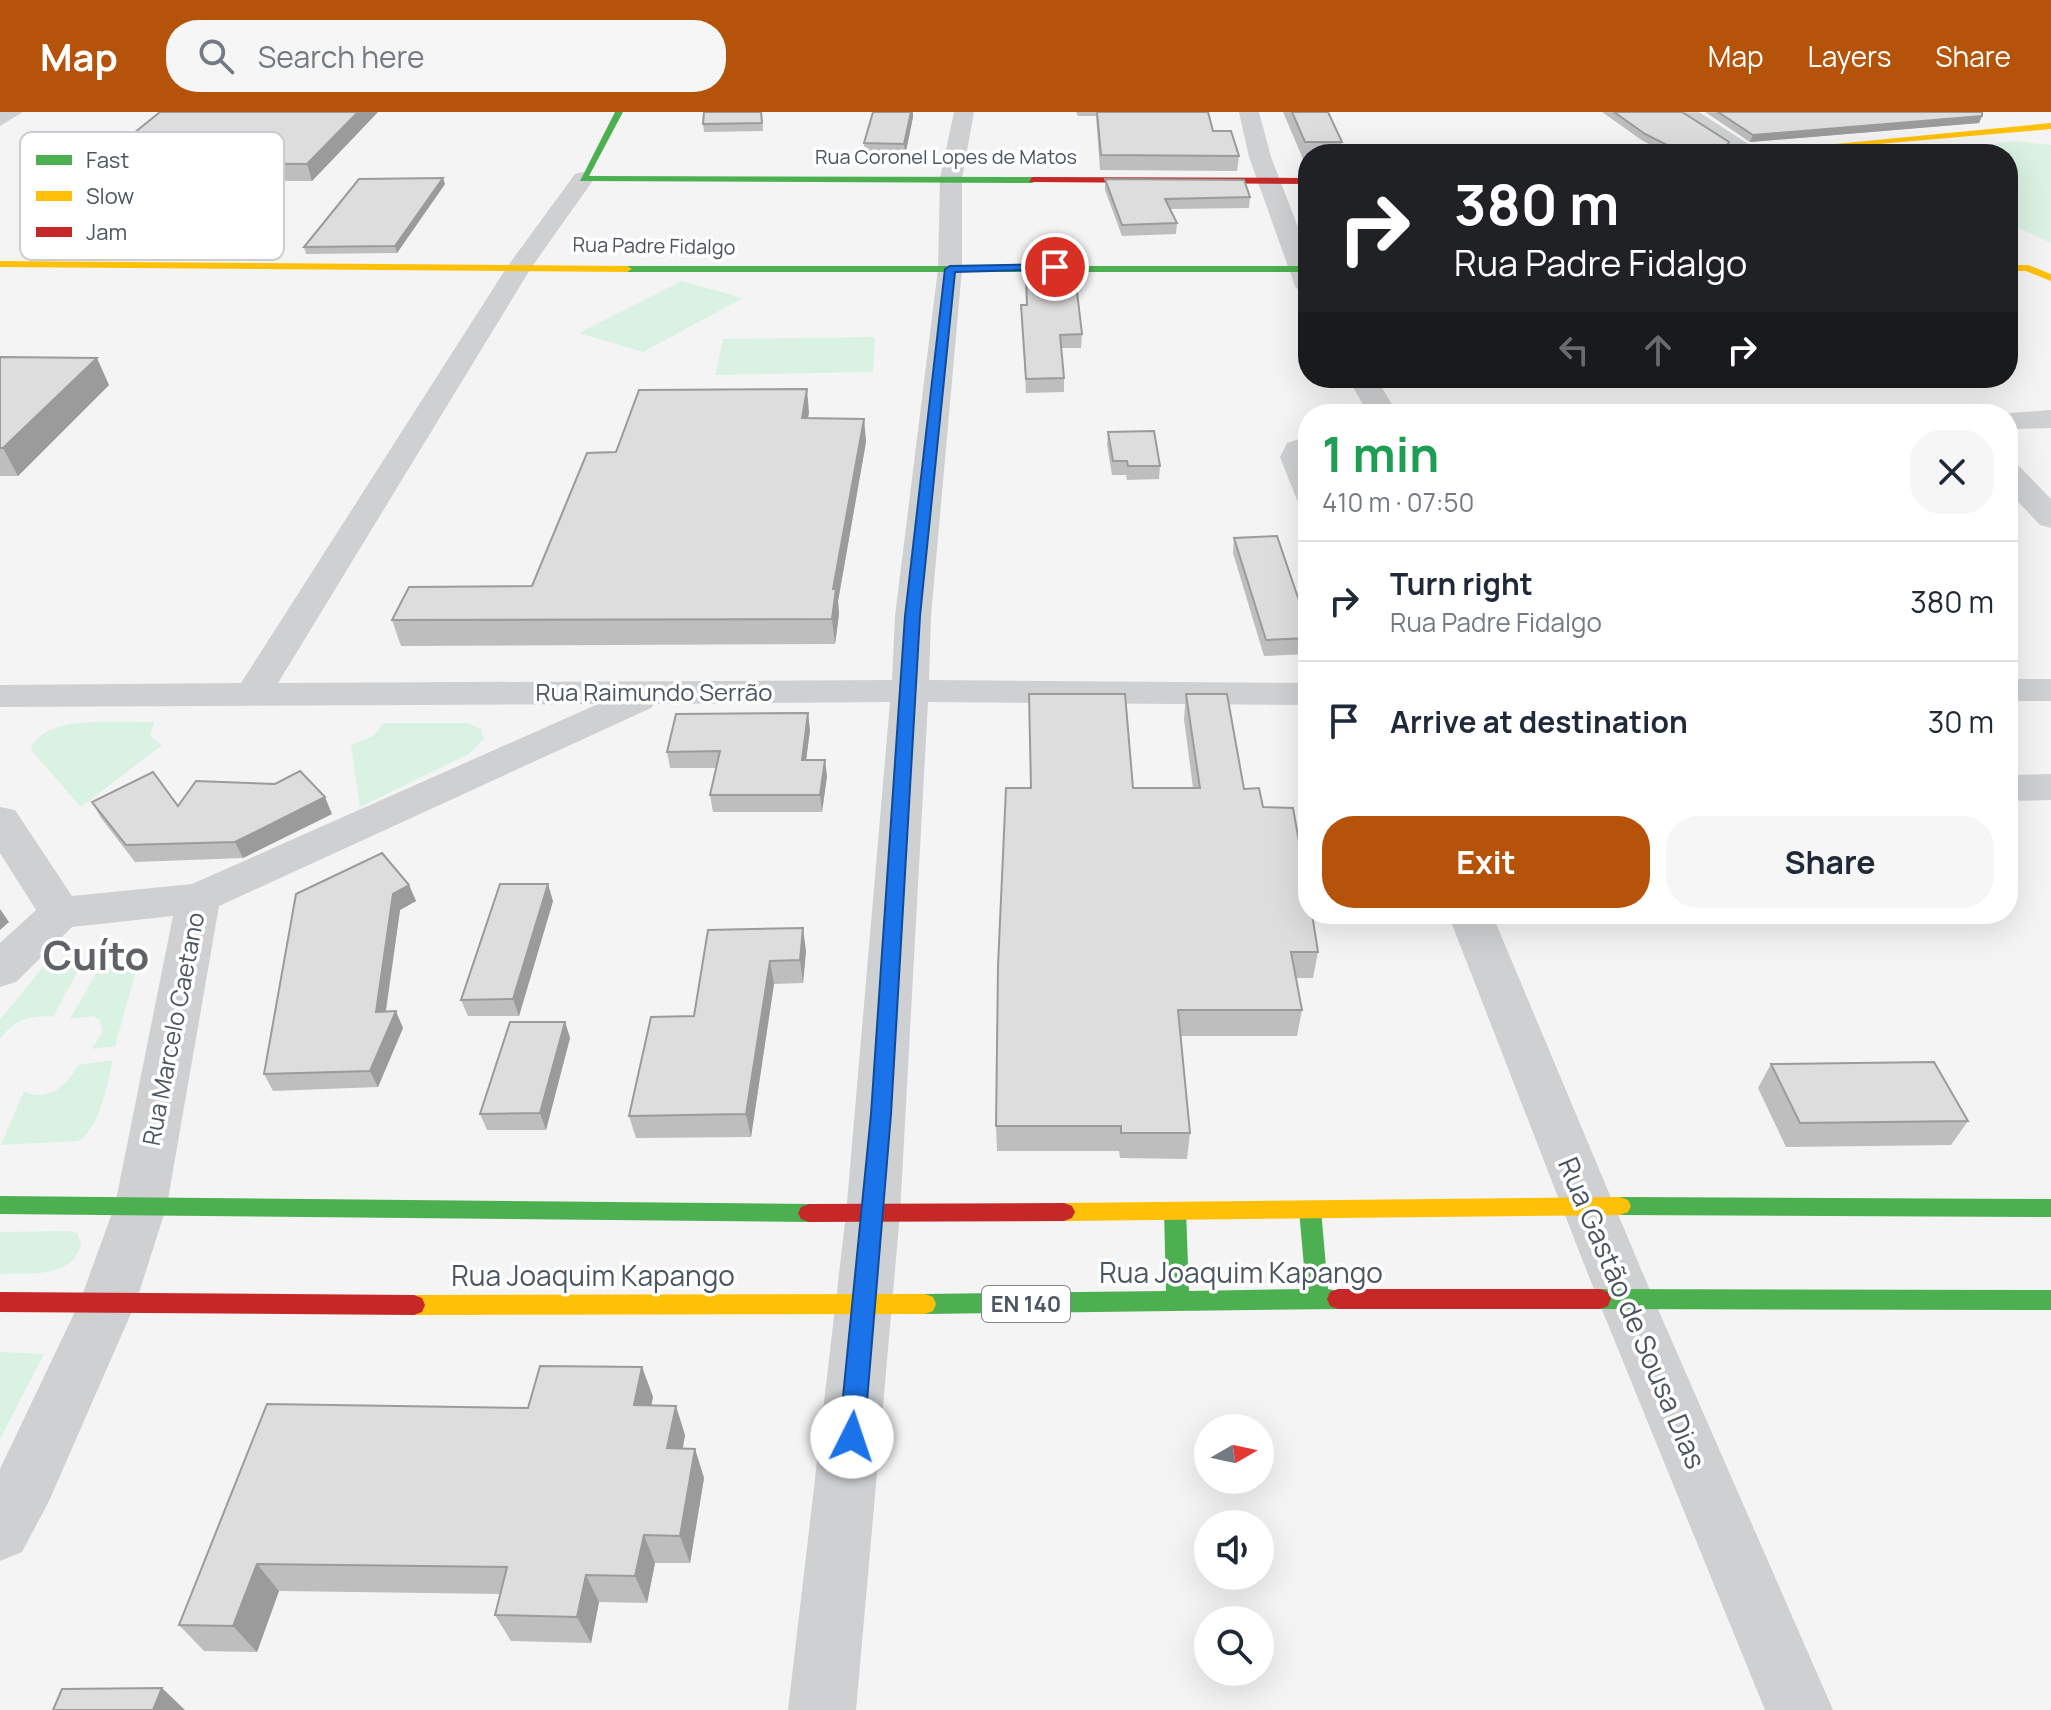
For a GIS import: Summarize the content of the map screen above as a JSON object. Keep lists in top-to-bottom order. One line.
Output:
{"streets":{"street":["Rua Coronel Lopes de Matos","Rua Padre Fidalgo","Rua Raimundo Serrão","Rua Marcelo Caetano","Rua Joaquim Kapango","EN 140","Rua Gastão de Sousa Dias"]},"crossings":[["Rua Raimundo Serrão","Rua Marcelo Caetano"],["Rua Marcelo Caetano","Rua Joaquim Kapango"],["Rua Joaquim Kapango","Rua Gastão de Sousa Dias"]],"districts":["Cuíto"],"legend":["Fast","Slow","Jam"],"north":"right","page":{"header":"Map","search":"Search here","nav":["Map","Layers","Share"],"turn":["380 m","Rua Padre Fidalgo"],"heading":["1 min","410 m · 07:50"],"list":[{"name":"Turn right","note":"Rua Padre Fidalgo","value":"380 m"},{"name":"Arrive at destination","value":"30 m"}],"buttons":["Exit","Share"]}}
